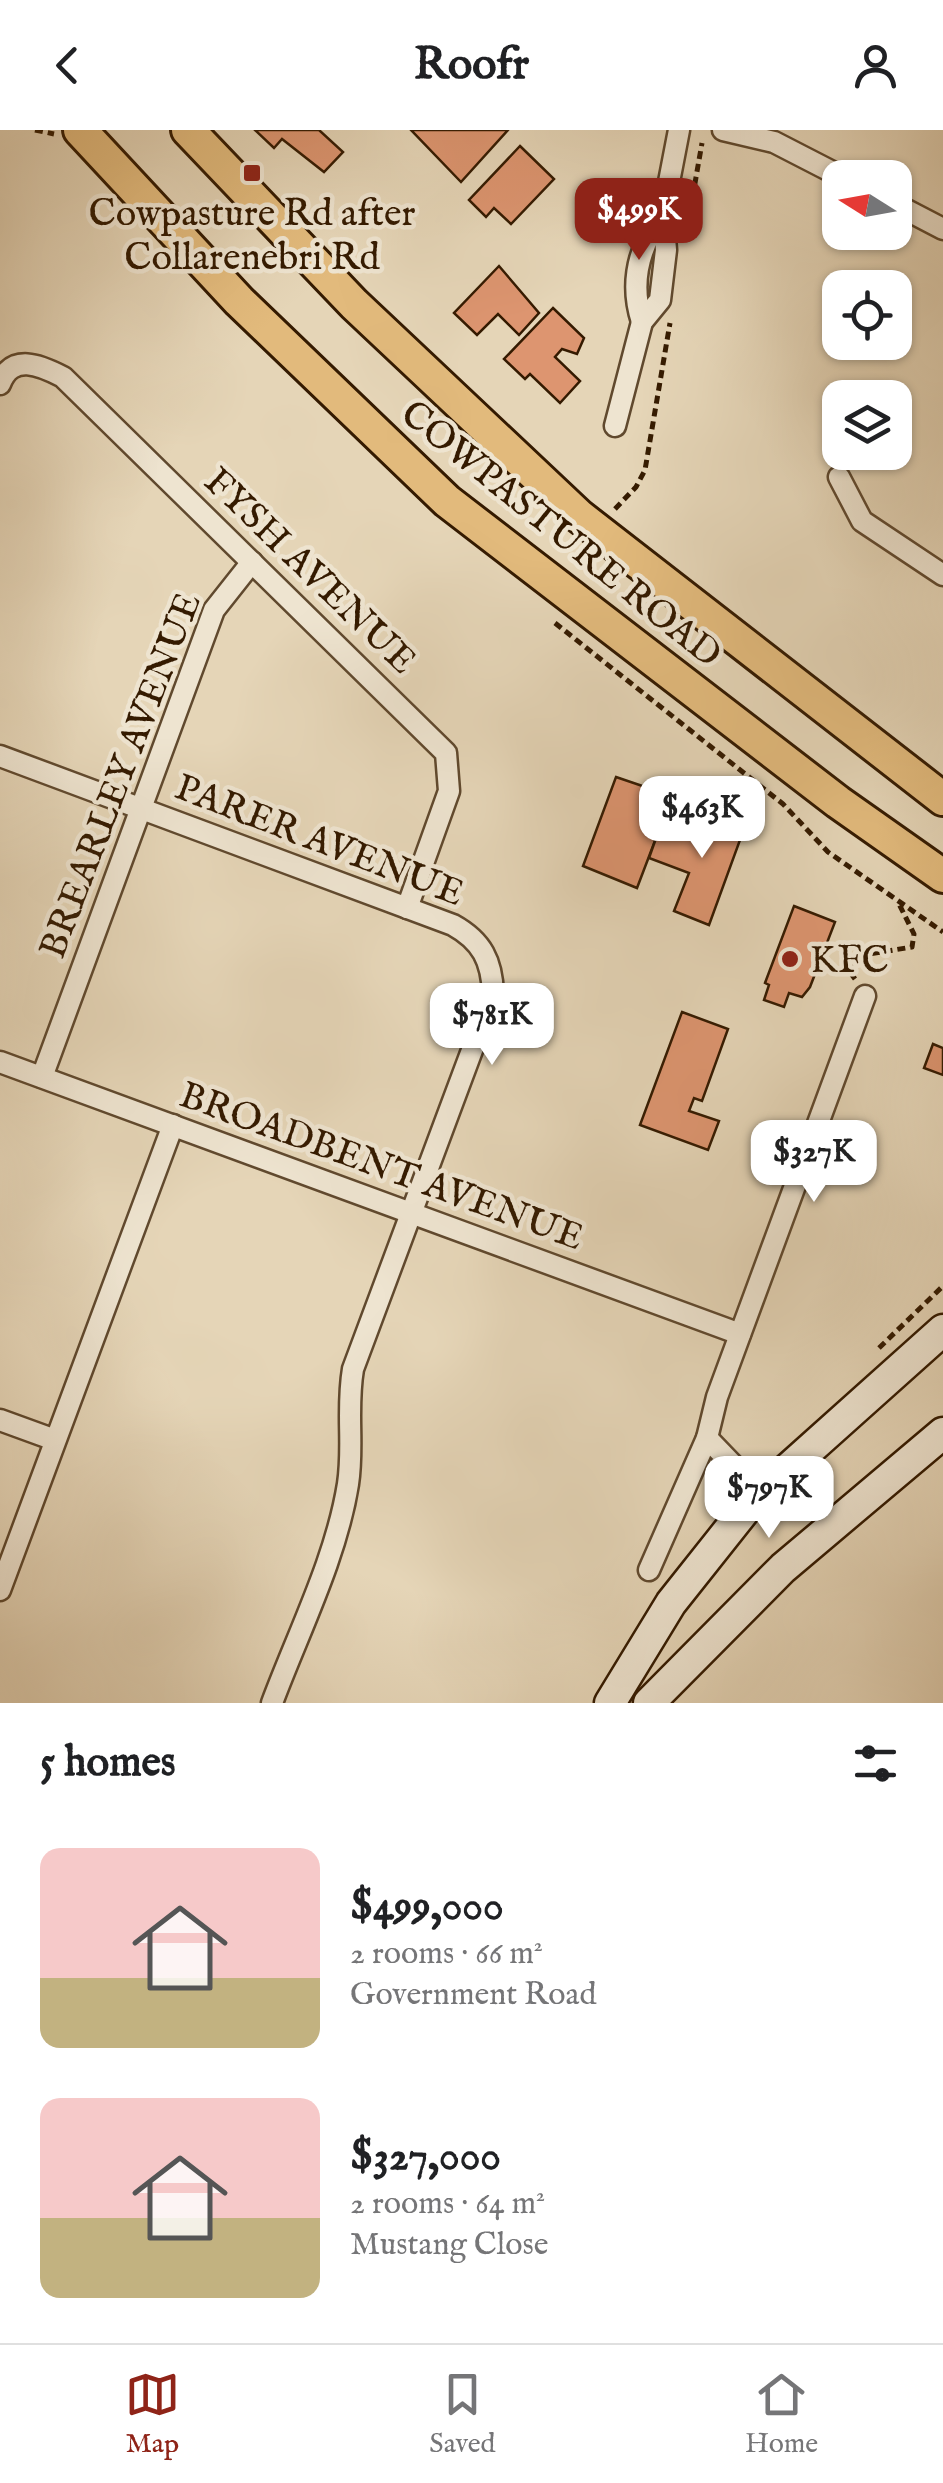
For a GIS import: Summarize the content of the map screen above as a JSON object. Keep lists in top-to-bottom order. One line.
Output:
{"streets":{"main road":["COWPASTURE ROAD"],"street":["FYSH AVENUE","BREARLEY AVENUE","PARER AVENUE","BROADBENT AVENUE"]},"crossings":[["FYSH AVENUE","BREARLEY AVENUE"],["FYSH AVENUE","PARER AVENUE"],["BREARLEY AVENUE","PARER AVENUE"],["BREARLEY AVENUE","BROADBENT AVENUE"],["PARER AVENUE","BROADBENT AVENUE"]],"places":{"transit":["Cowpasture Rd after Collarenebri Rd"],"other":["KFC"]},"north":"left","page":{"header":"Roofr","price":["$499K","$463K","$781K","$327K","$797K"],"heading":"5 homes","list":[{"name":"$499,000","note":"2 rooms · 66 m² · Government Road"},{"name":"$327,000","note":"2 rooms · 64 m² · Mustang Close"}],"tabs":["Map","Saved","Home"]}}
